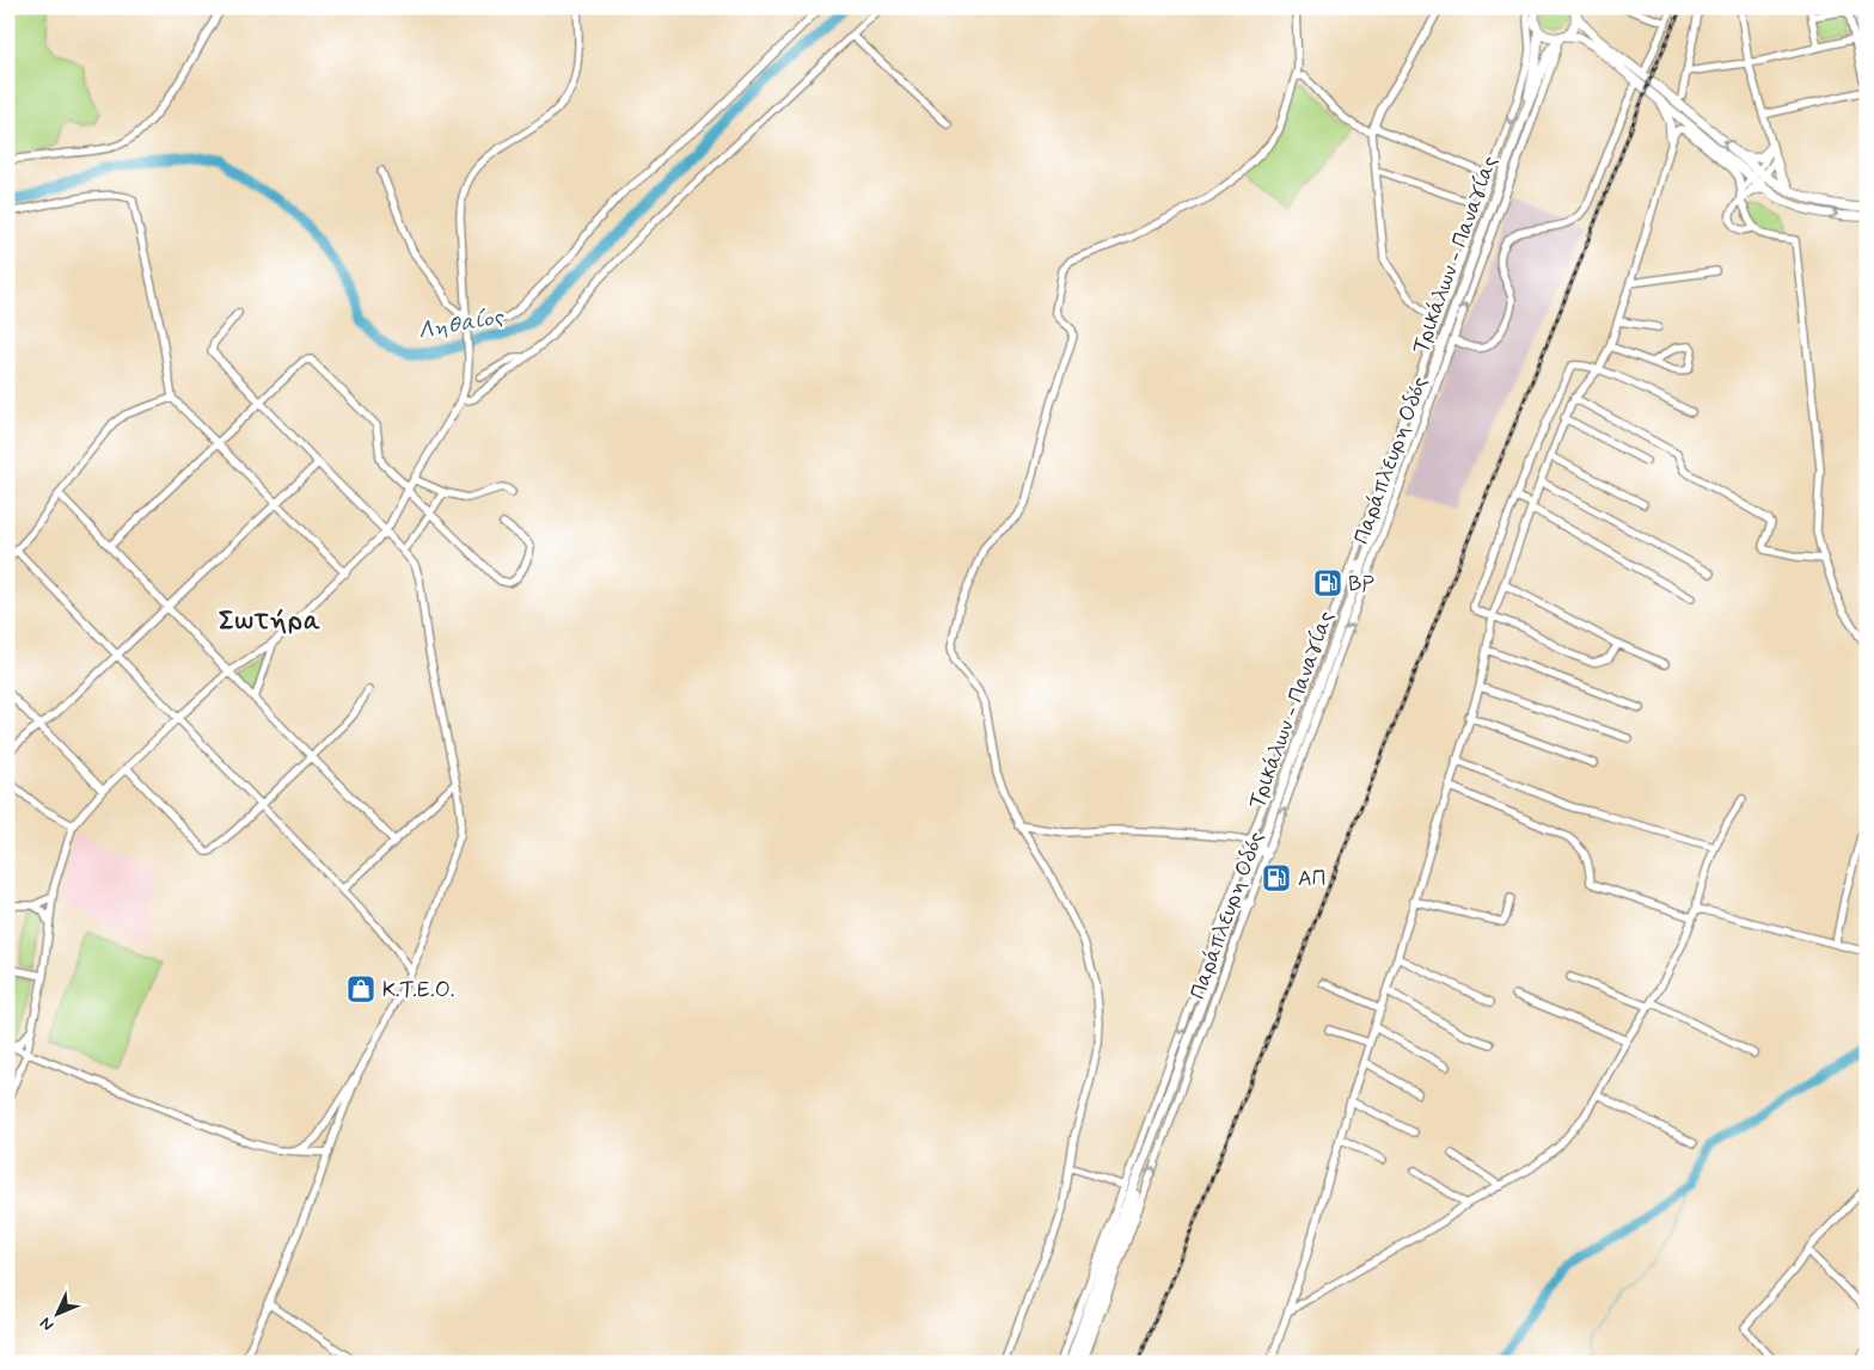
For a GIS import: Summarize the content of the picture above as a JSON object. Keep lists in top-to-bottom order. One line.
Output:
{"streets":{"main road":["Τρικάλων - Παναγίας"],"street":["Παράπλευρη Οδός"]},"crossings":[["Τρικάλων - Παναγίας","Παράπλευρη Οδός"]],"districts":["Σωτήρα"],"water":["Ληθαίος"],"places":{"fuel station":["BP","ΑΠ"],"shop":["Κ.Τ.Ε.Ο."]},"north":"bottom left"}
